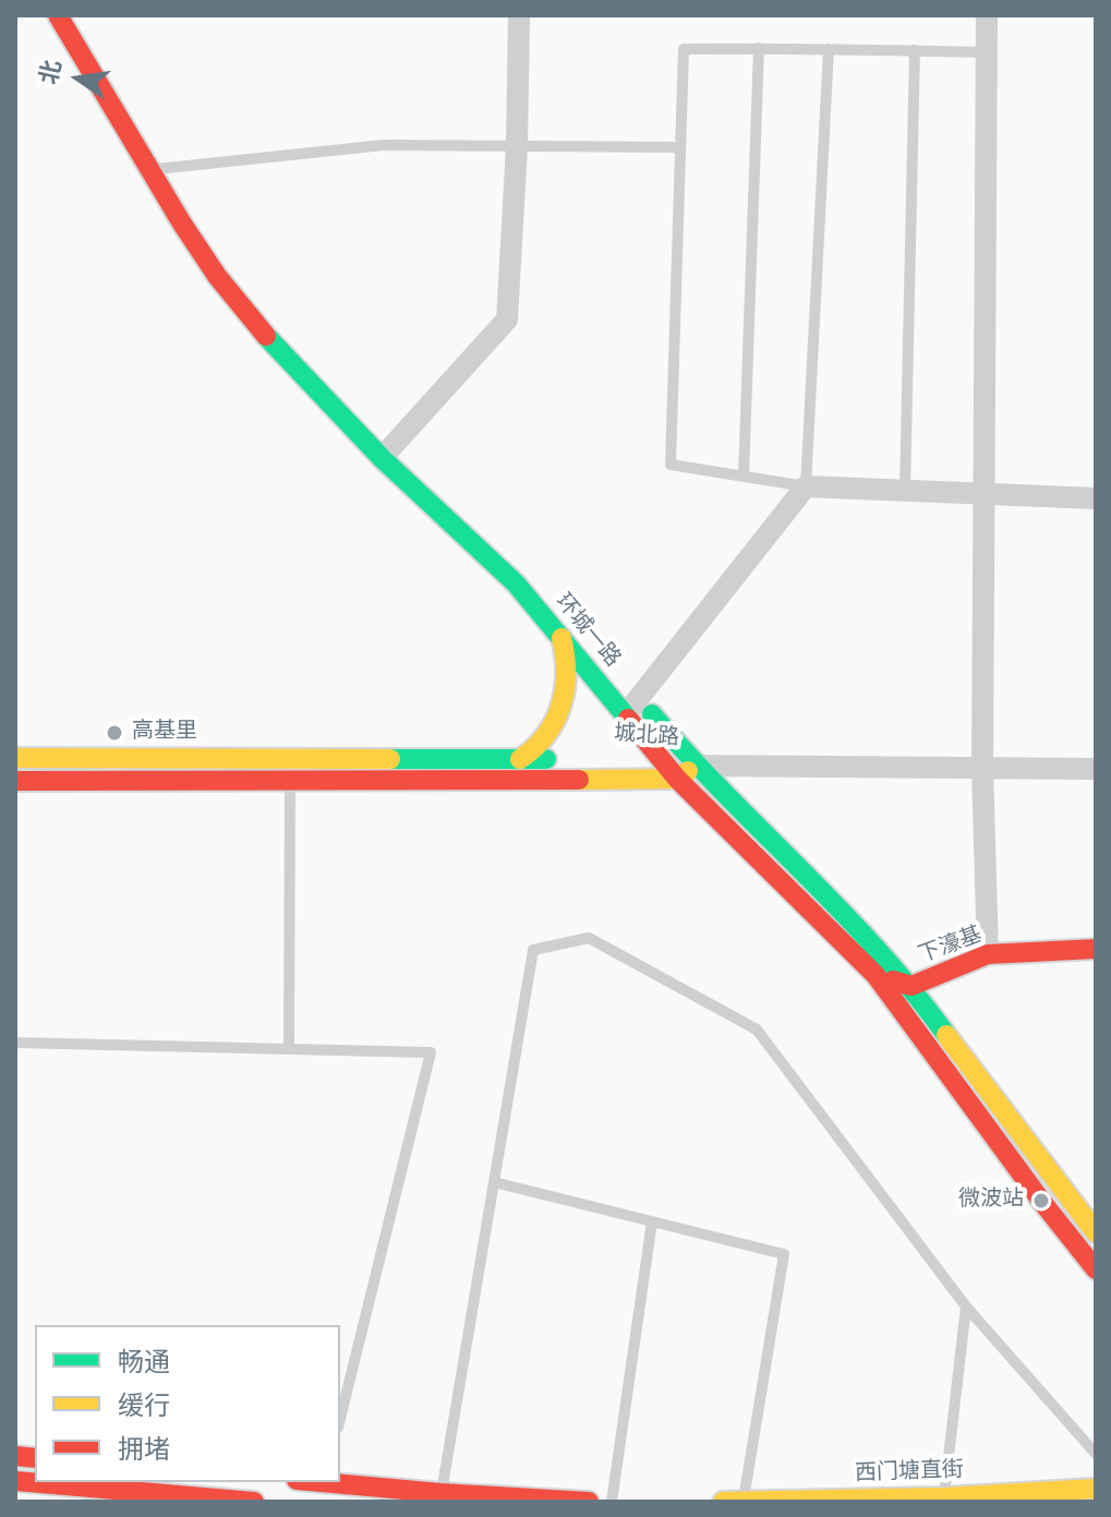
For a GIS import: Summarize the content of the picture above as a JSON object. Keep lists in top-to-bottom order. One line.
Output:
{"streets":{"main road":["环城一路","城北路","下濠基","西门塘直街"]},"crossings":[["环城一路","城北路"],["环城一路","下濠基"]],"places":["高基里","微波站"],"legend":["畅通","缓行","拥堵"],"north":"left"}
